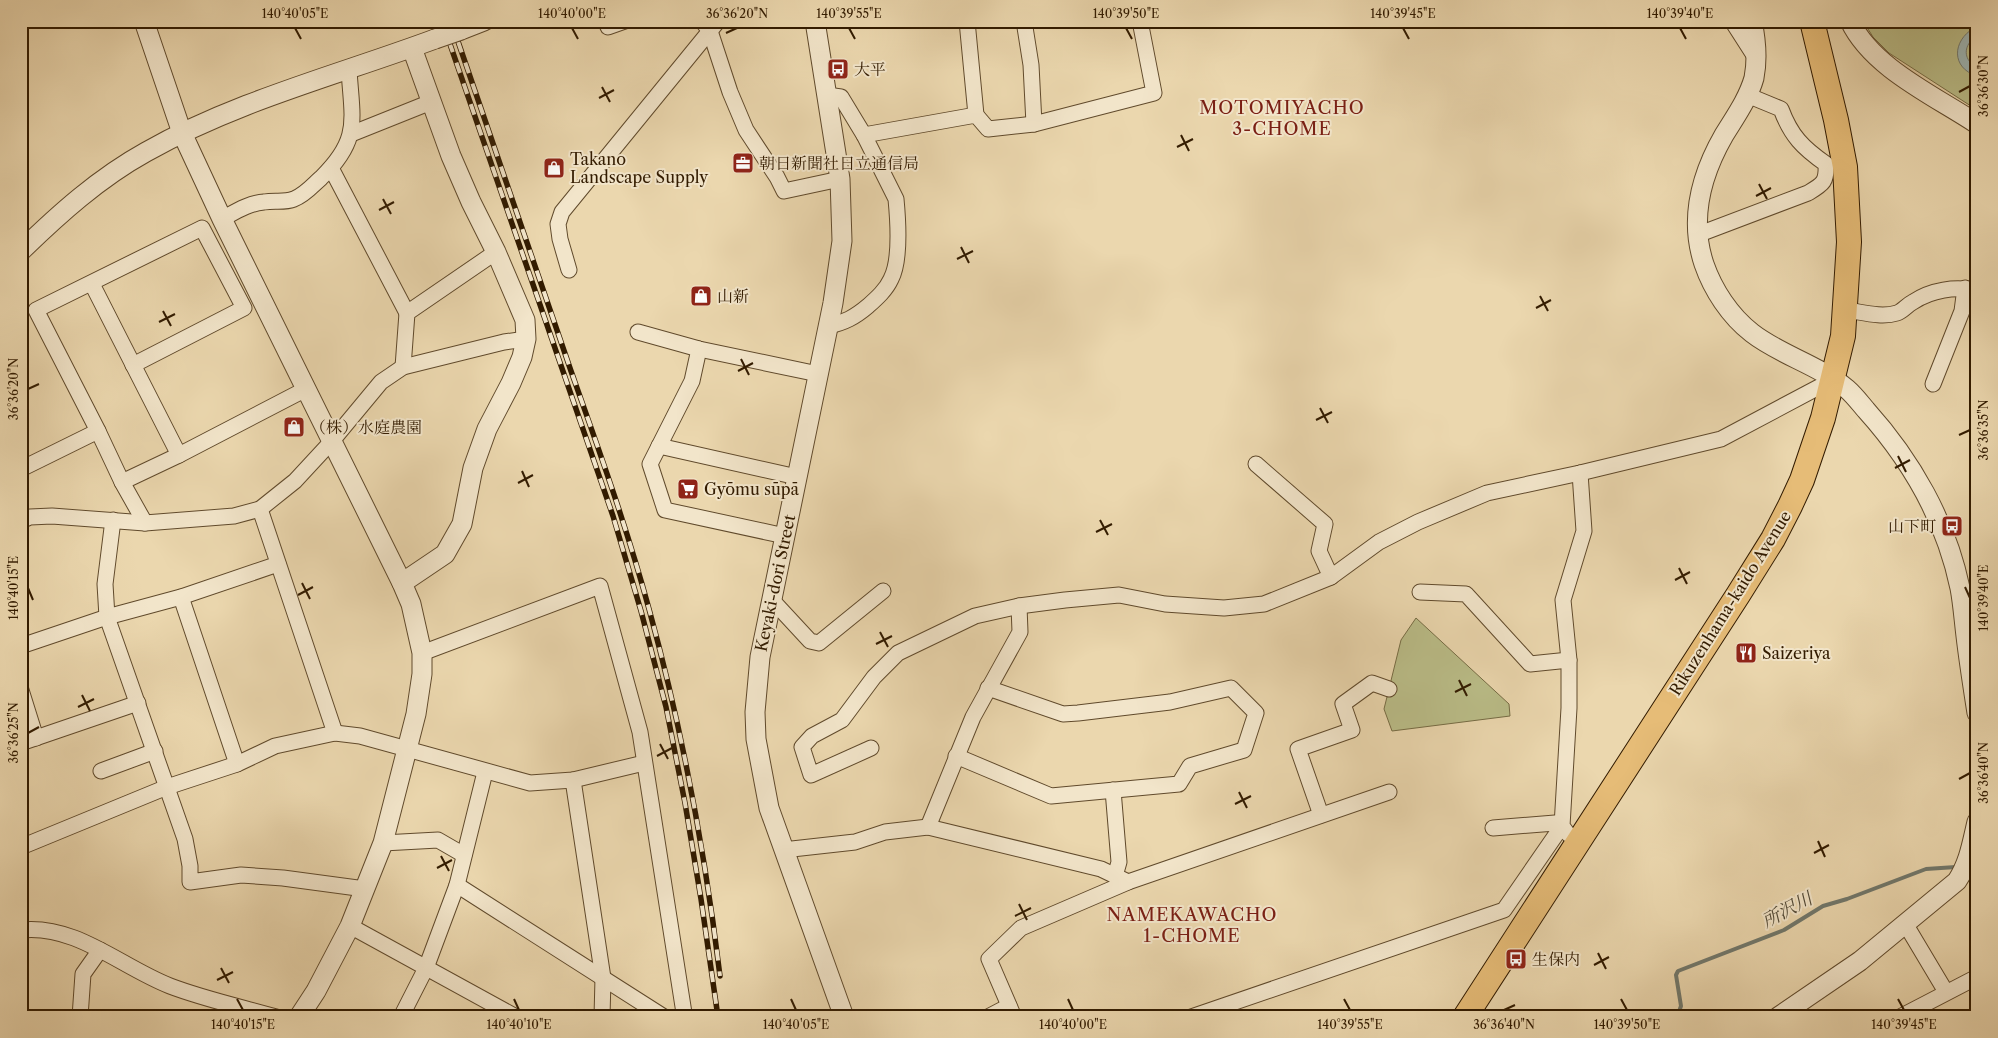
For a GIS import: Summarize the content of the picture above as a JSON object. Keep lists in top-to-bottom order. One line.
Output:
{"streets":{"highway":["Rikuzenhama-kaido Avenue"],"street":["Keyaki-dori Street"]},"districts":["MOTOMIYACHO 3-CHOME","NAMEKAWACHO 1-CHOME"],"water":["所沢川"],"places":{"bus stop":["大平","山下町","生保内"],"office":["朝日新聞社日立通信局"],"shop":["Takano Landscape Supply","山新","（株）水庭農園"],"supermarket":["Gyōmu sūpā"],"restaurant":["Saizeriya"]},"coordinates":["140°40'05\"E","140°40'00\"E","36°36'20\"N","140°39'55\"E","140°39'50\"E","140°39'45\"E","140°39'40\"E","36°36'30\"N","36°36'35\"N","140°40'15\"E","36°36'25\"N","36°36'40\"N","140°40'10\"E"]}
